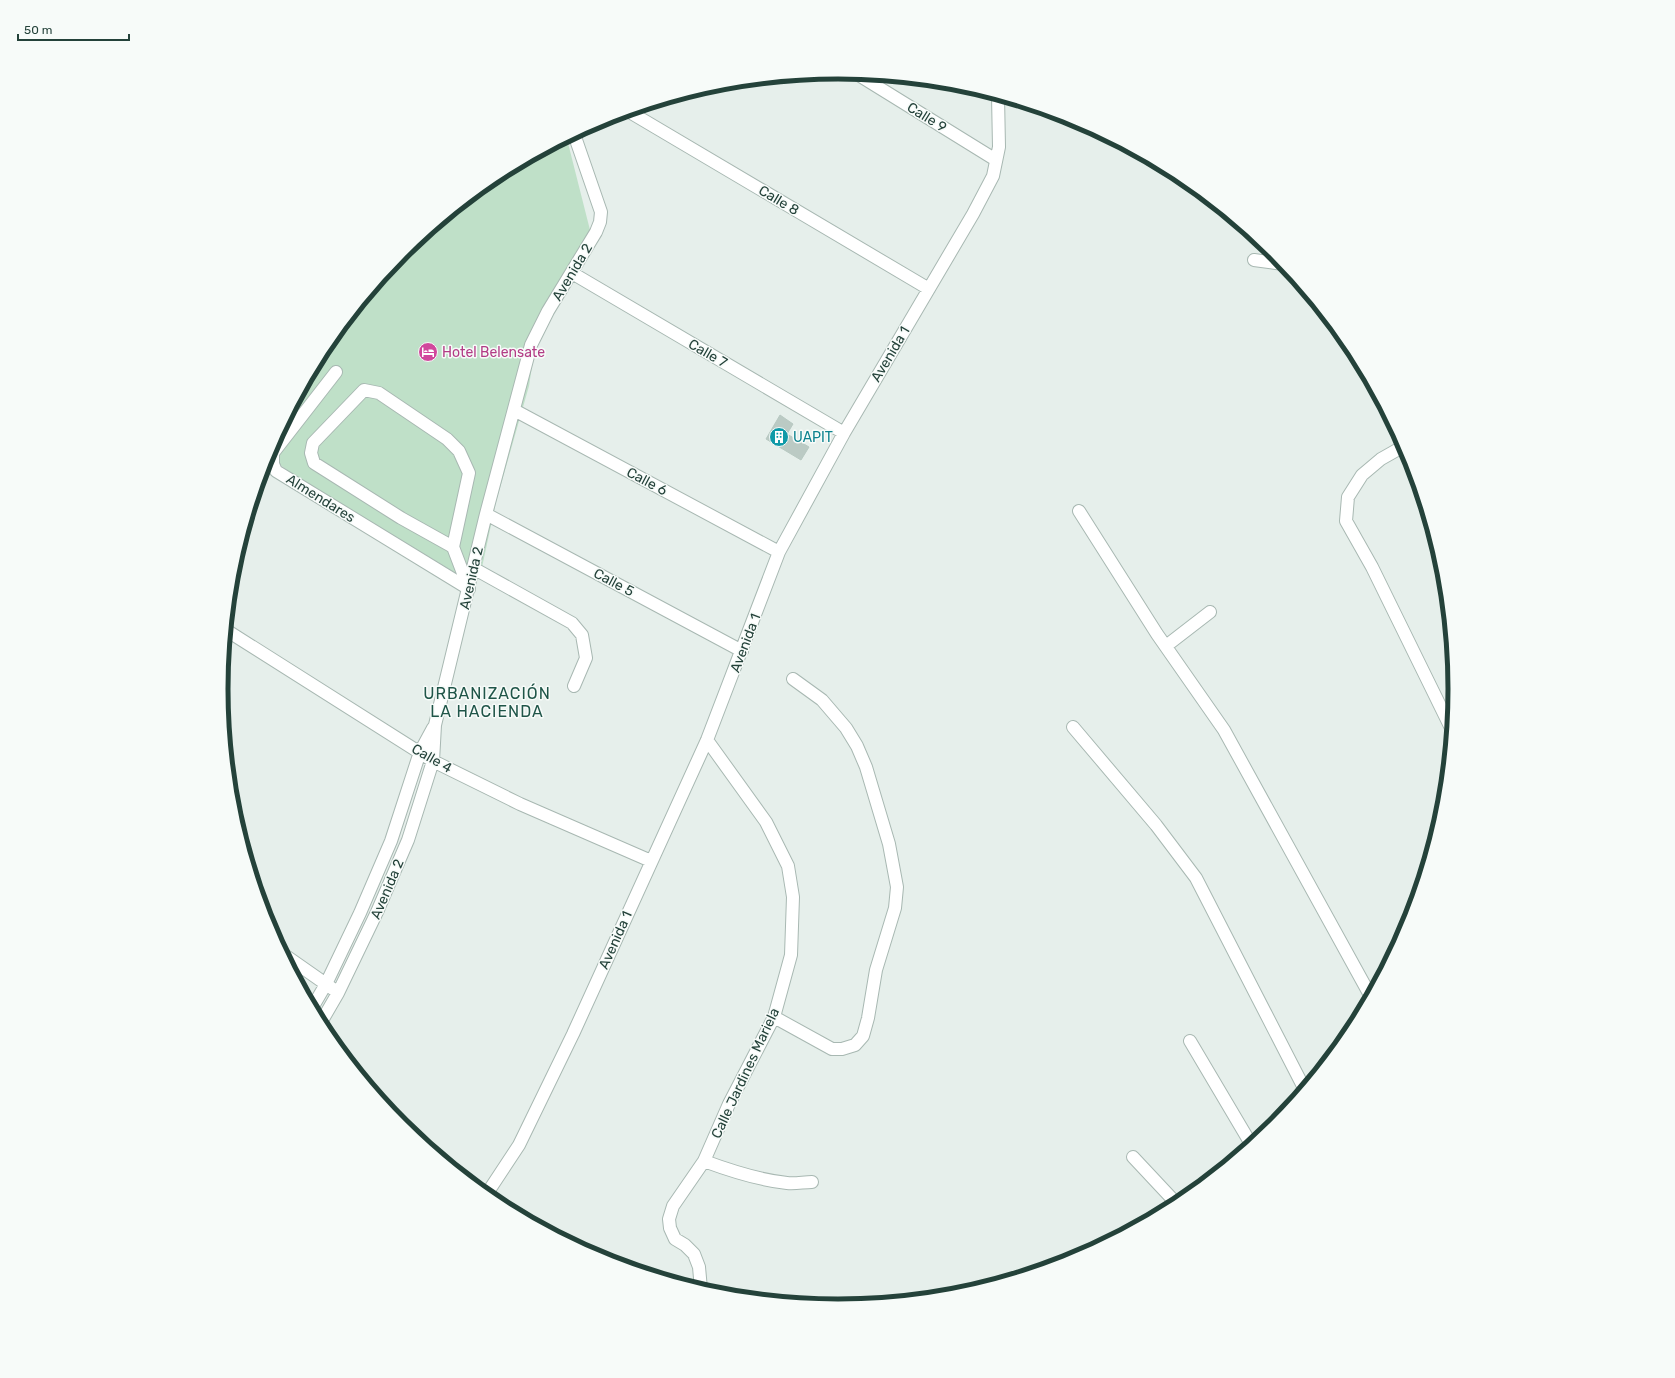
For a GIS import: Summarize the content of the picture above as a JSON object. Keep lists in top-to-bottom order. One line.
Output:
{"streets":{"street":["Calle 9","Calle 8","Avenida 2","Calle 7","Avenida 1","Calle 6","Almendares","Calle 5","Calle 4","Calle Jardines Mariela"]},"crossings":[["Calle 9","Avenida 1"],["Calle 8","Avenida 1"],["Avenida 2","Calle 7"],["Avenida 2","Calle 6"],["Avenida 2","Almendares"],["Avenida 2","Calle 5"],["Avenida 2","Calle 4"],["Calle 7","Avenida 1"],["Avenida 1","Calle 6"],["Avenida 1","Calle 5"],["Avenida 1","Calle 4"],["Avenida 1","Calle Jardines Mariela"]],"districts":["URBANIZACIÓN LA HACIENDA"],"places":{"hotel":["Hotel Belensate"],"building":["UAPIT"]},"scale_bar":"50 m"}
